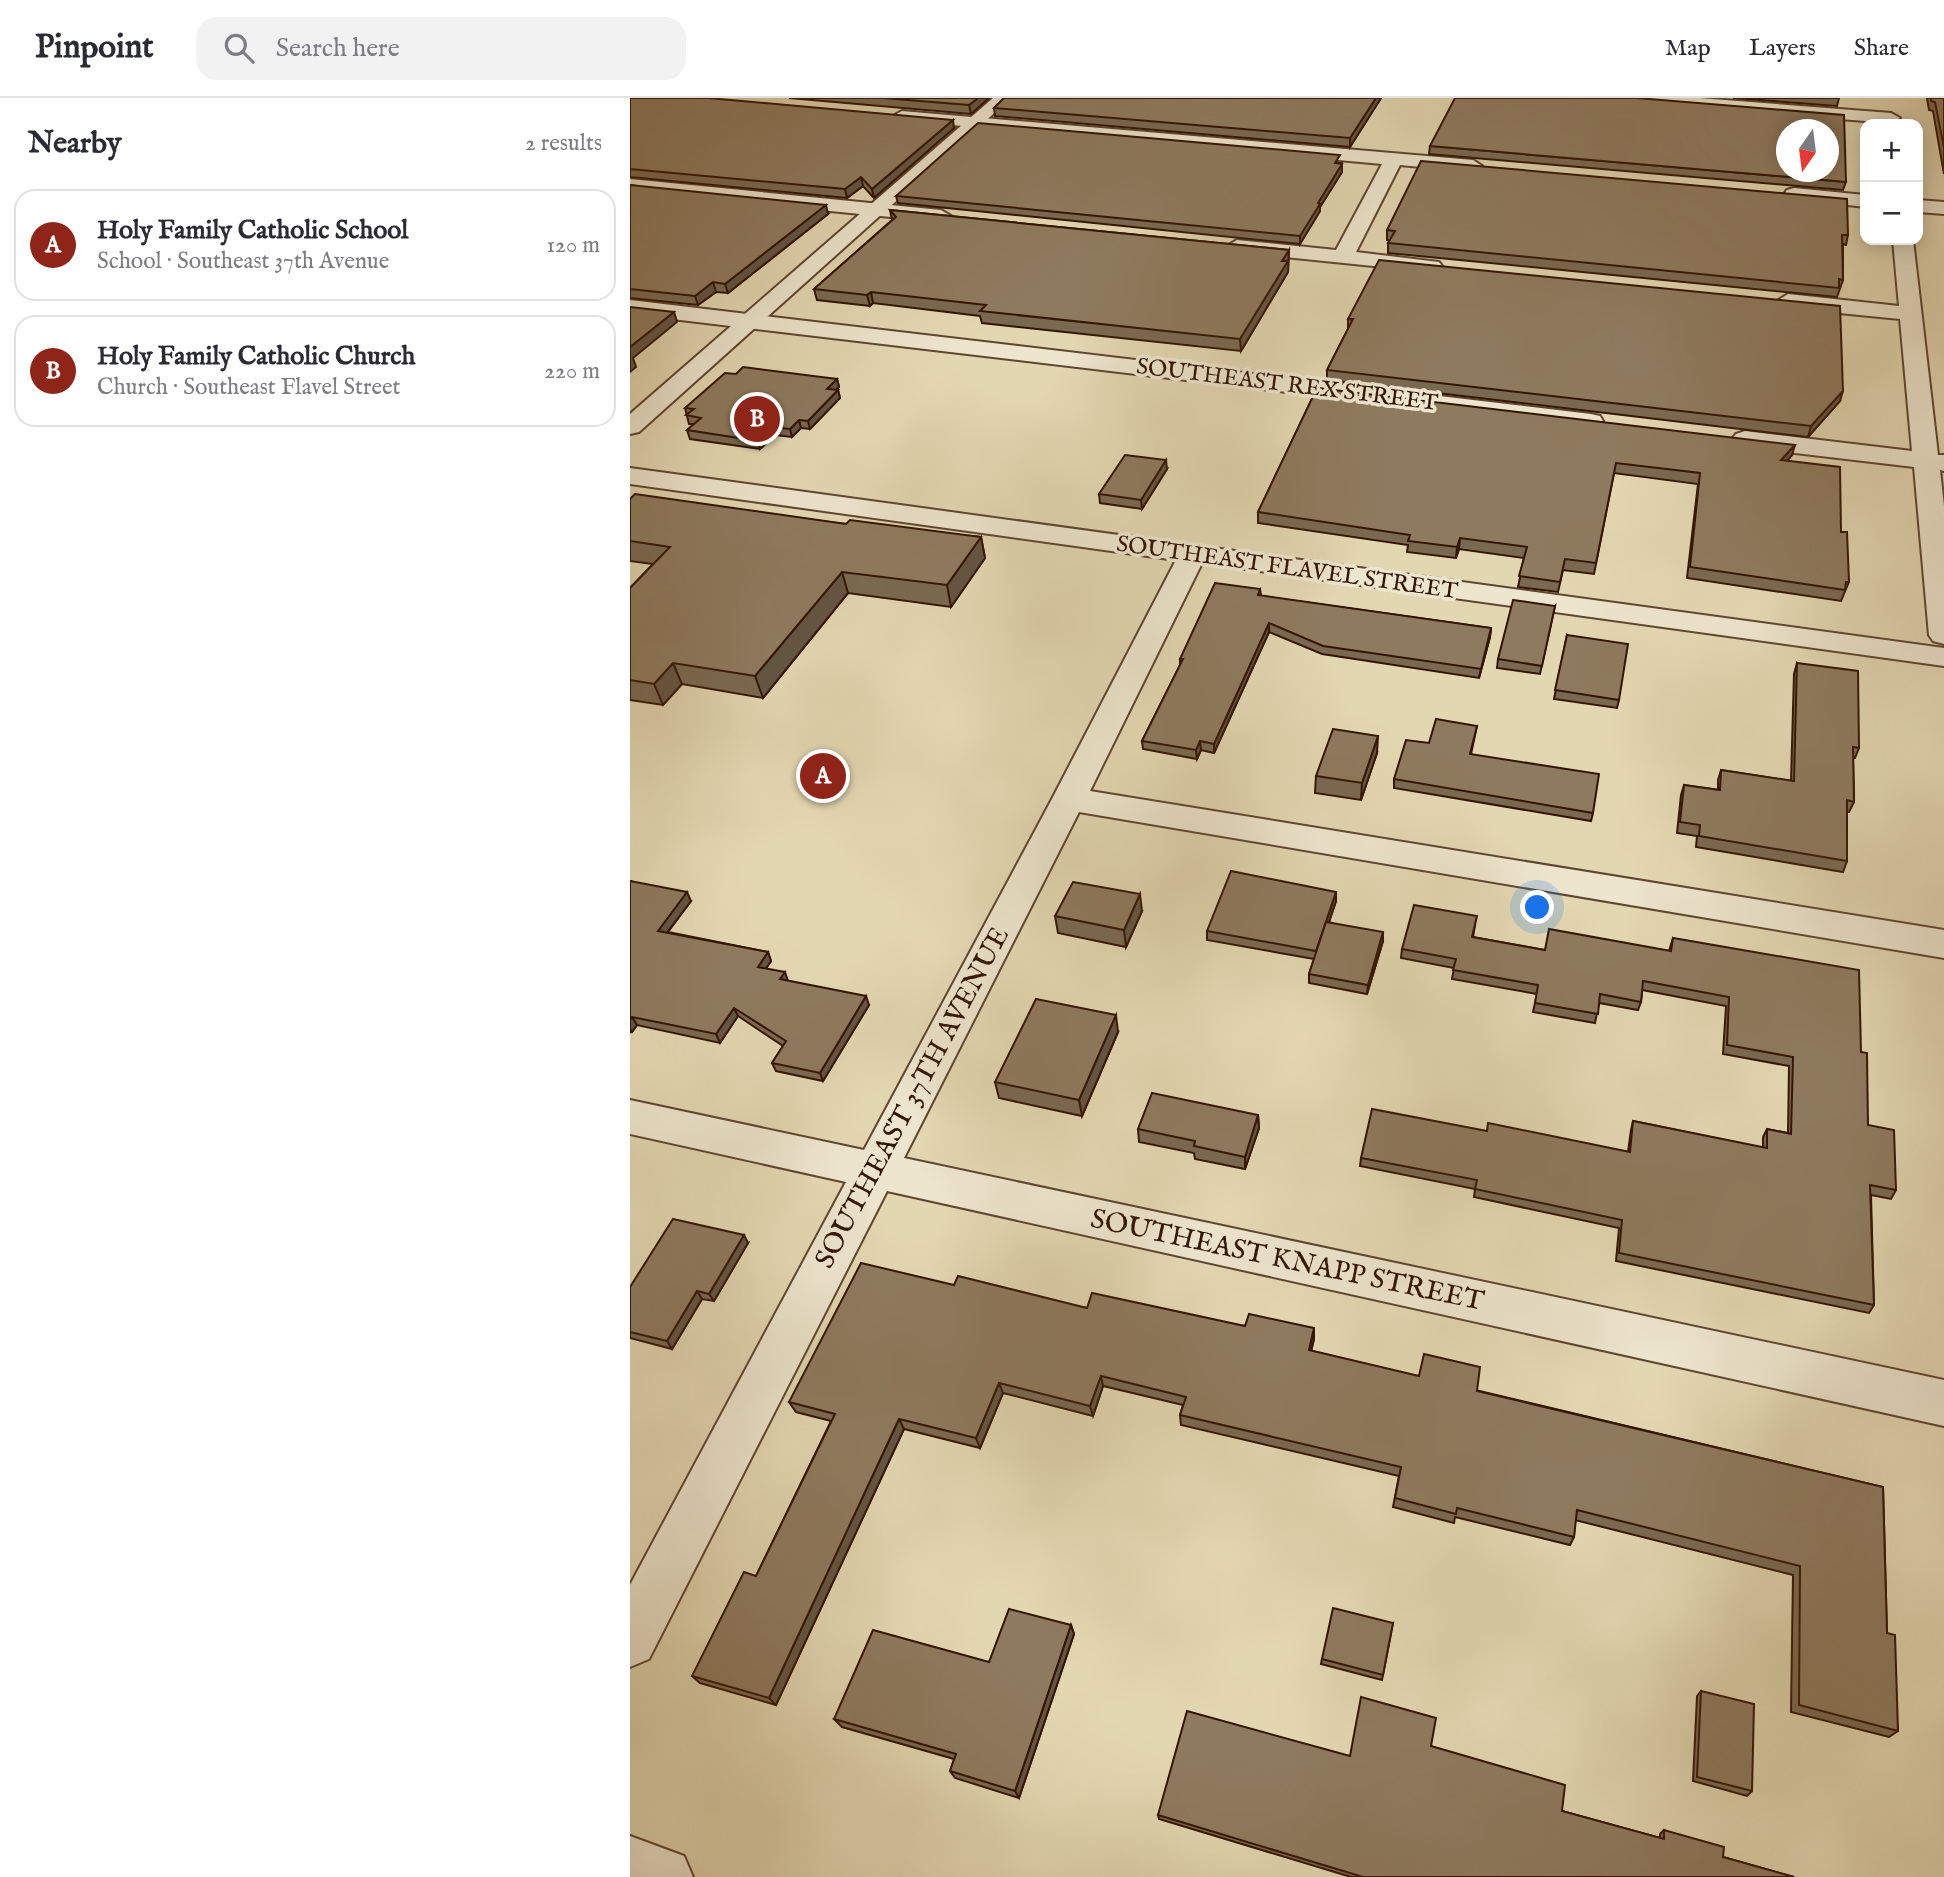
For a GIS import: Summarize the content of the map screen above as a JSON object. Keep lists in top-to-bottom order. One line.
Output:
{"streets":{"street":["SOUTHEAST REX STREET","SOUTHEAST FLAVEL STREET","SOUTHEAST 37TH AVENUE","SOUTHEAST KNAPP STREET"]},"crossings":[["SOUTHEAST FLAVEL STREET","SOUTHEAST 37TH AVENUE"],["SOUTHEAST 37TH AVENUE","SOUTHEAST KNAPP STREET"]],"north":"bottom","page":{"header":"Pinpoint","search":"Search here","nav":["Map","Layers","Share"],"heading":["Nearby","2 results"],"map_buttons":["+","−"],"list":[{"mark":"A","name":"Holy Family Catholic School","note":"School · Southeast 37th Avenue","value":"120 m"},{"mark":"B","name":"Holy Family Catholic Church","note":"Church · Southeast Flavel Street","value":"220 m"}],"pins":["B","A"]}}
